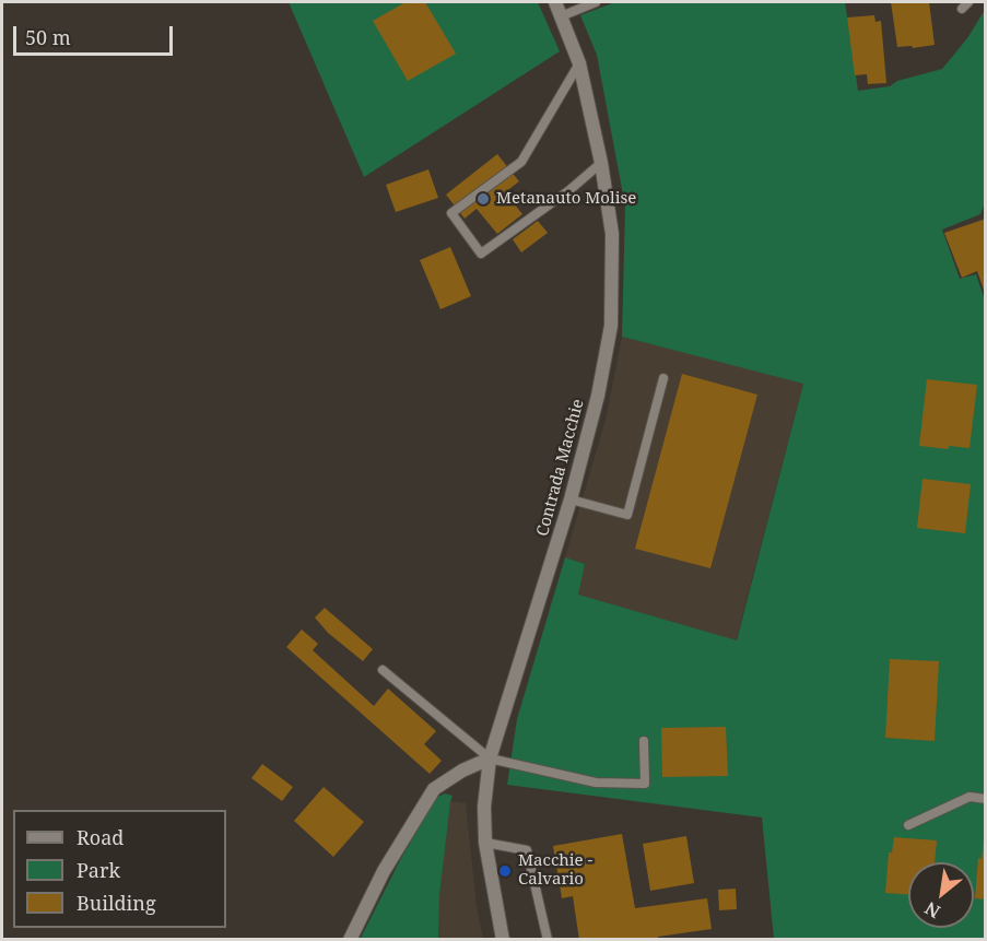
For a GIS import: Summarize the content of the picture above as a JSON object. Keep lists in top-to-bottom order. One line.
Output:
{"streets":{"street":["Contrada Macchie"]},"places":["Metanauto Molise","Macchie - Calvario"],"legend":["Road","Park","Building"],"scale_bar":"50 m","north":"bottom left"}
